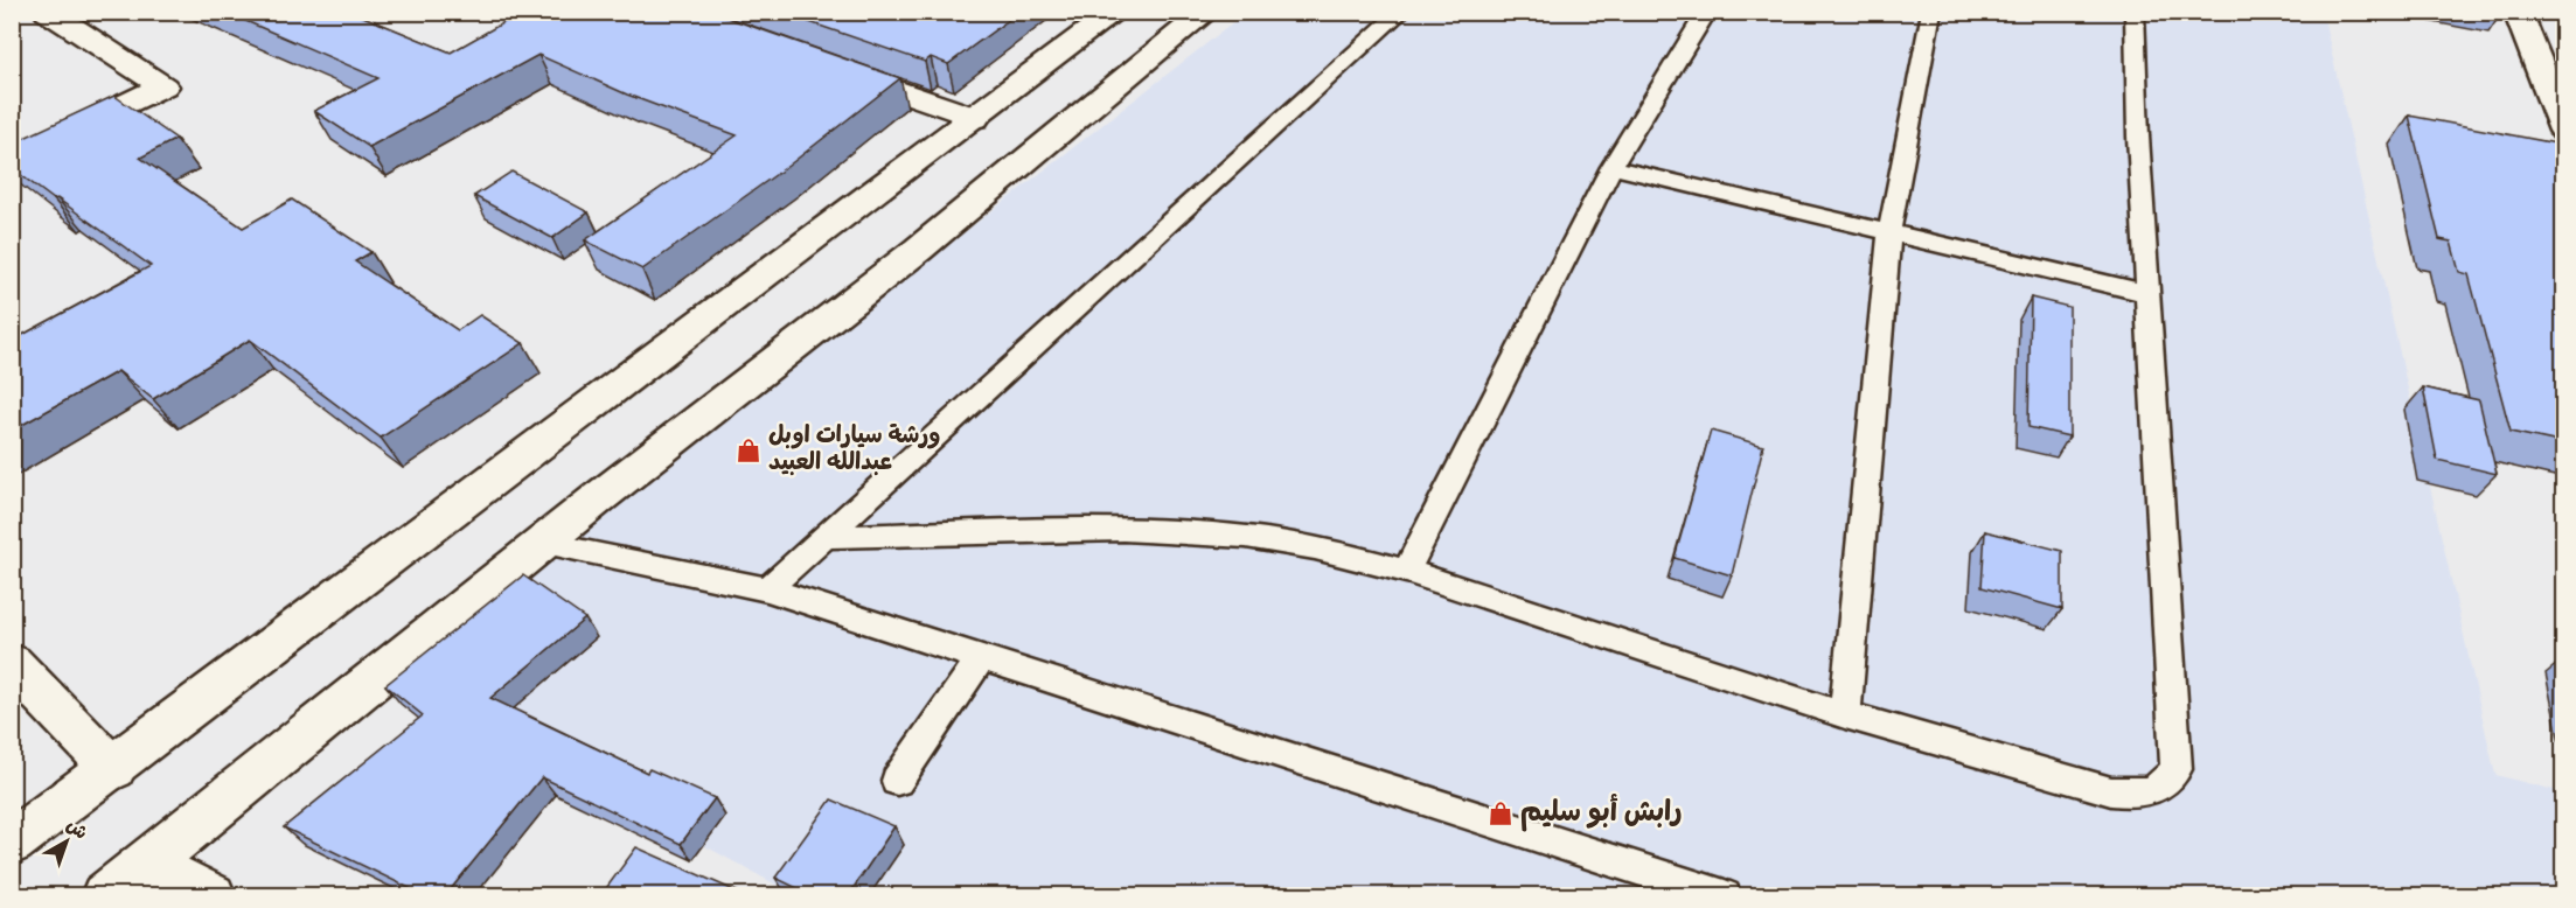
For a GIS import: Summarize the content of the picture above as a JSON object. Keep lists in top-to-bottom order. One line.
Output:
{"places":{"shop":["ورشة سيارات اوبل عبدالله العبيد","رابش أبو سليم"]},"north":"top right"}
